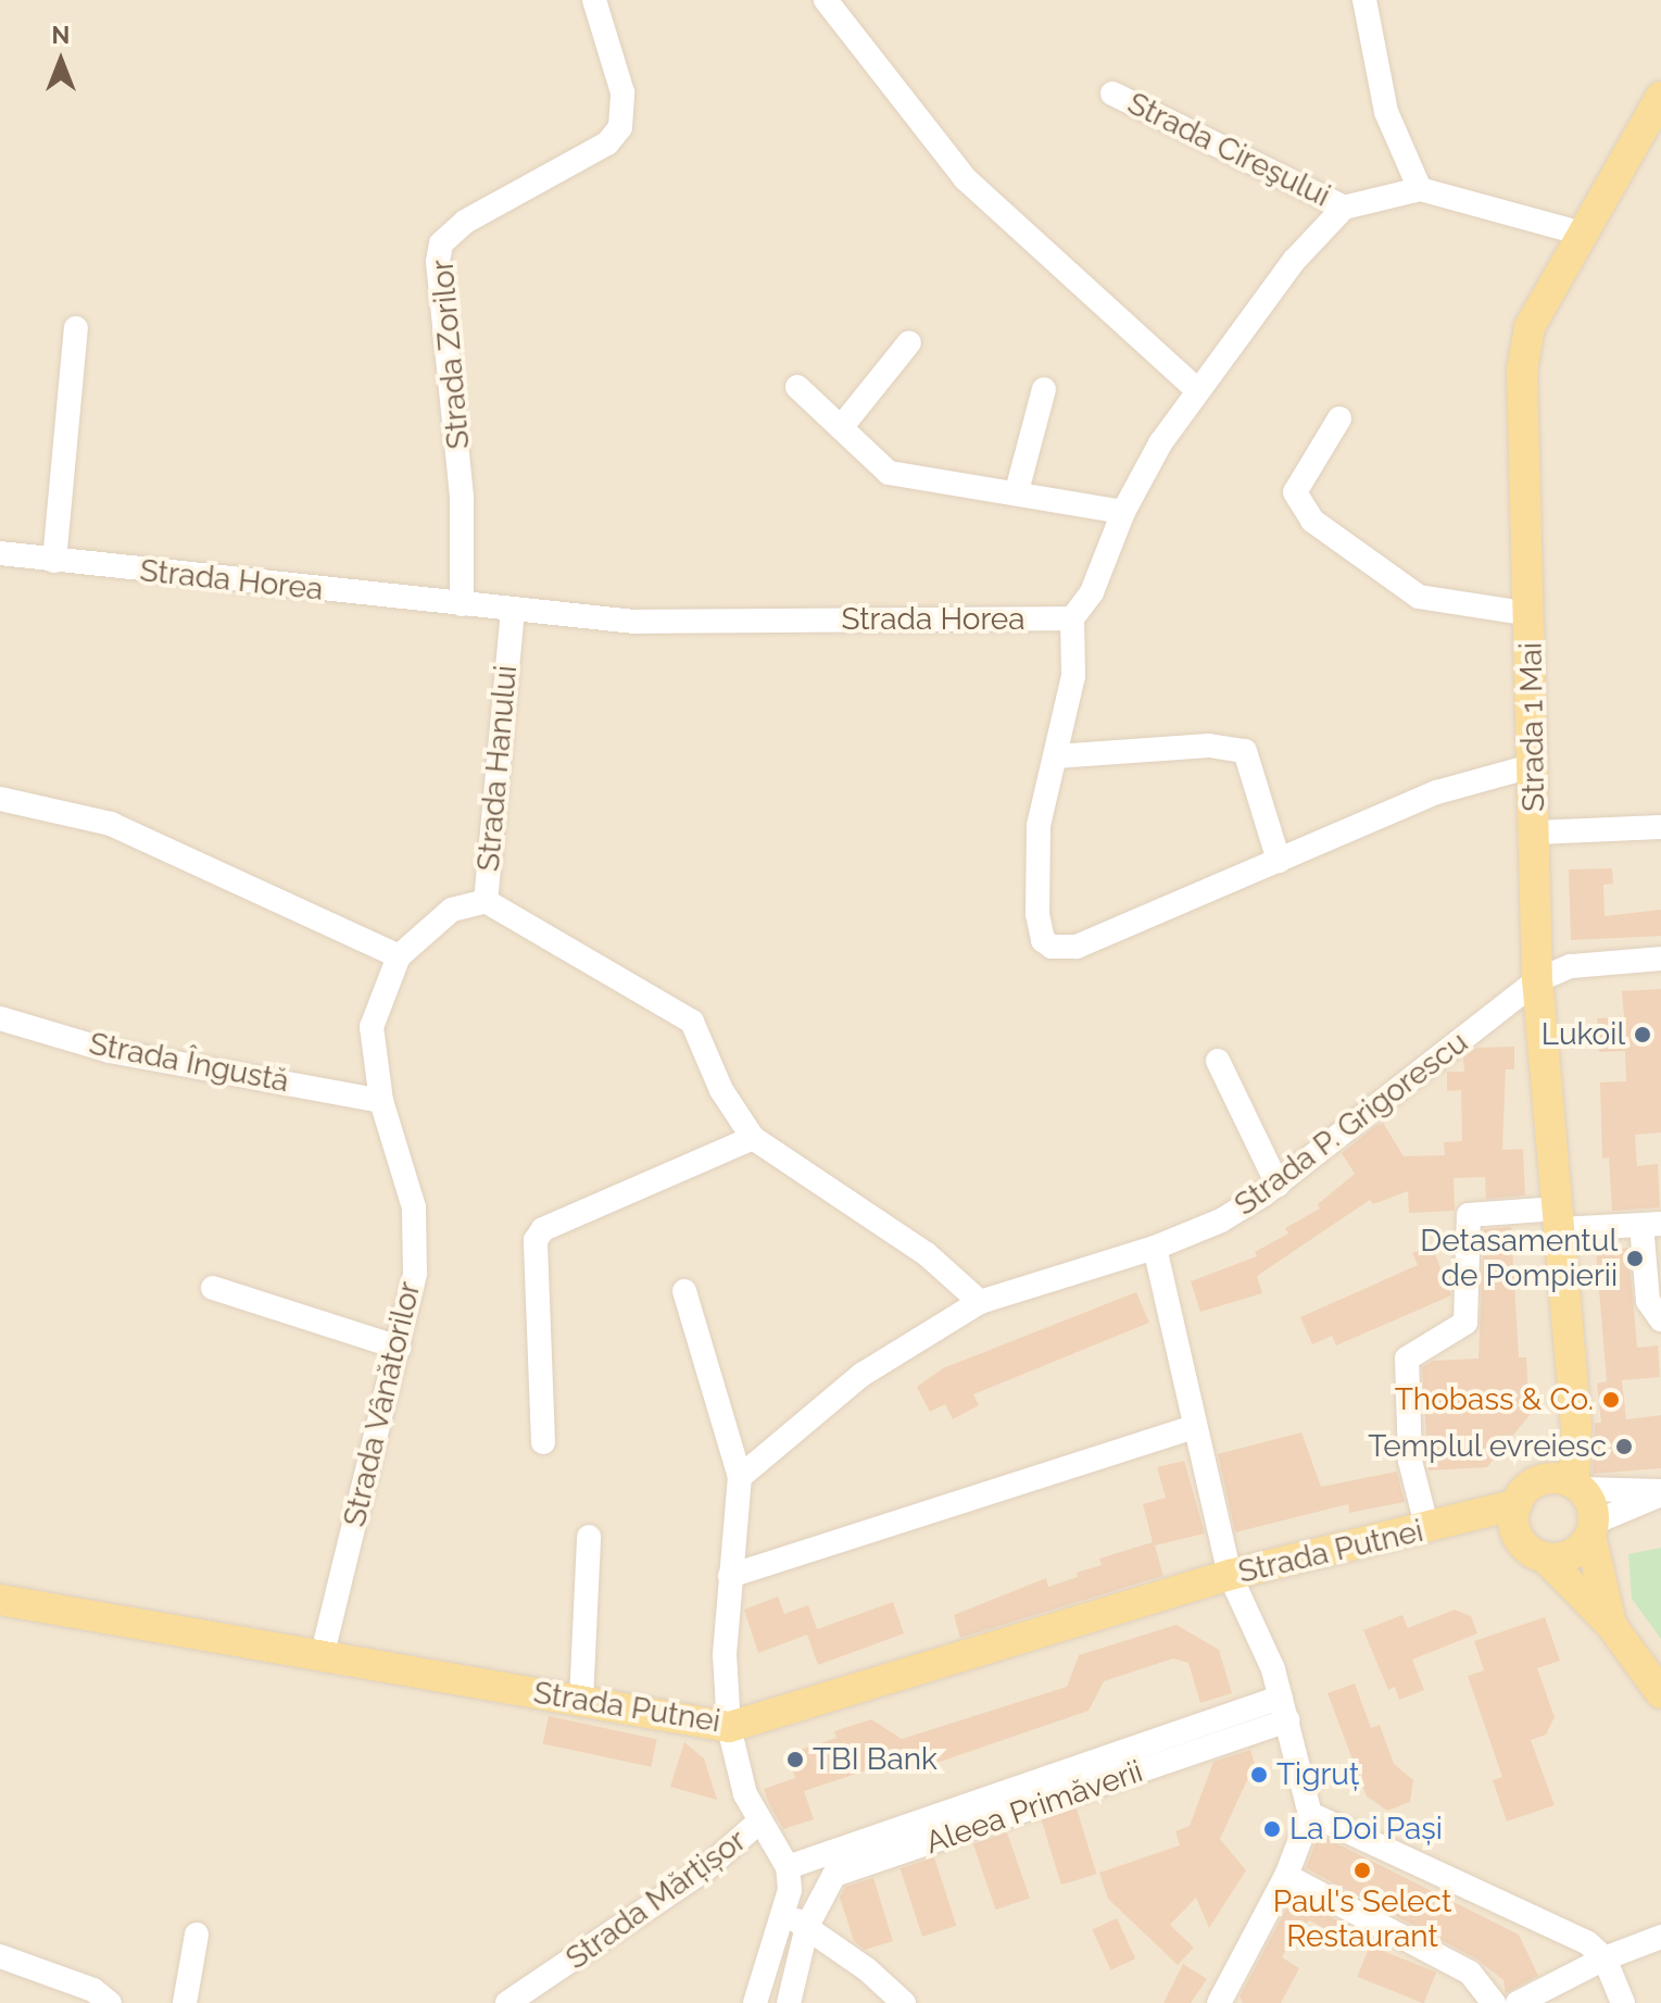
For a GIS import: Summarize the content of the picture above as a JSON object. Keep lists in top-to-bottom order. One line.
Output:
{"streets":{"main road":["Strada 1 Mai","Strada Putnei"],"street":["Strada Cireşului","Strada Zorilor","Strada Horea","Strada Hanului","Strada Îngustă","Strada P. Grigorescu","Strada Vânătorilor","Aleea Primăverii","Strada Mărțișor"]},"crossings":[["Strada Zorilor","Strada Horea"],["Strada Horea","Strada Hanului"],["Strada 1 Mai","Strada P. Grigorescu"],["Strada 1 Mai","Strada Putnei"],["Strada Hanului","Strada P. Grigorescu"],["Strada Hanului","Strada Vânătorilor"],["Strada Îngustă","Strada Vânătorilor"],["Strada Vânătorilor","Strada Putnei"]],"places":["Lukoil","Detasamentul de Pompierii","Thobass & Co.","Templul evreiesc","TBI Bank","Tigruț","La Doi Pași","Paul's Select Restaurant"],"north":"top"}
